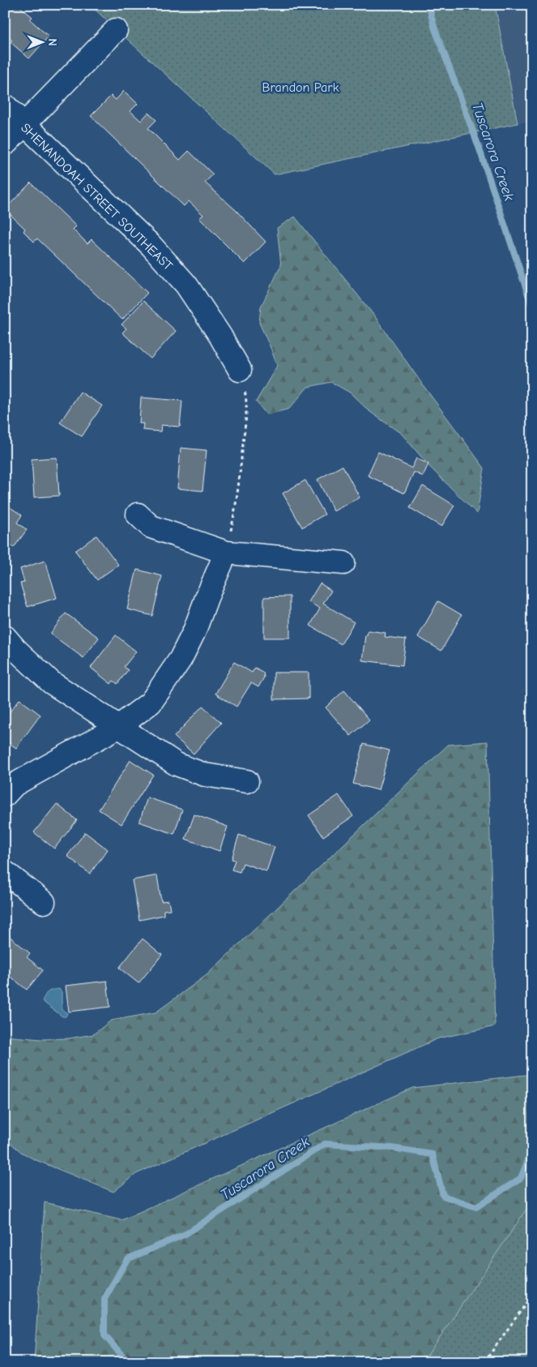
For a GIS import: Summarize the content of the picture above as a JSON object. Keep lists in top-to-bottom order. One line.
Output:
{"streets":{"street":["SHENANDOAH STREET SOUTHEAST"]},"water":["Tuscarora Creek"],"parks":["Brandon Park"],"north":"right"}
